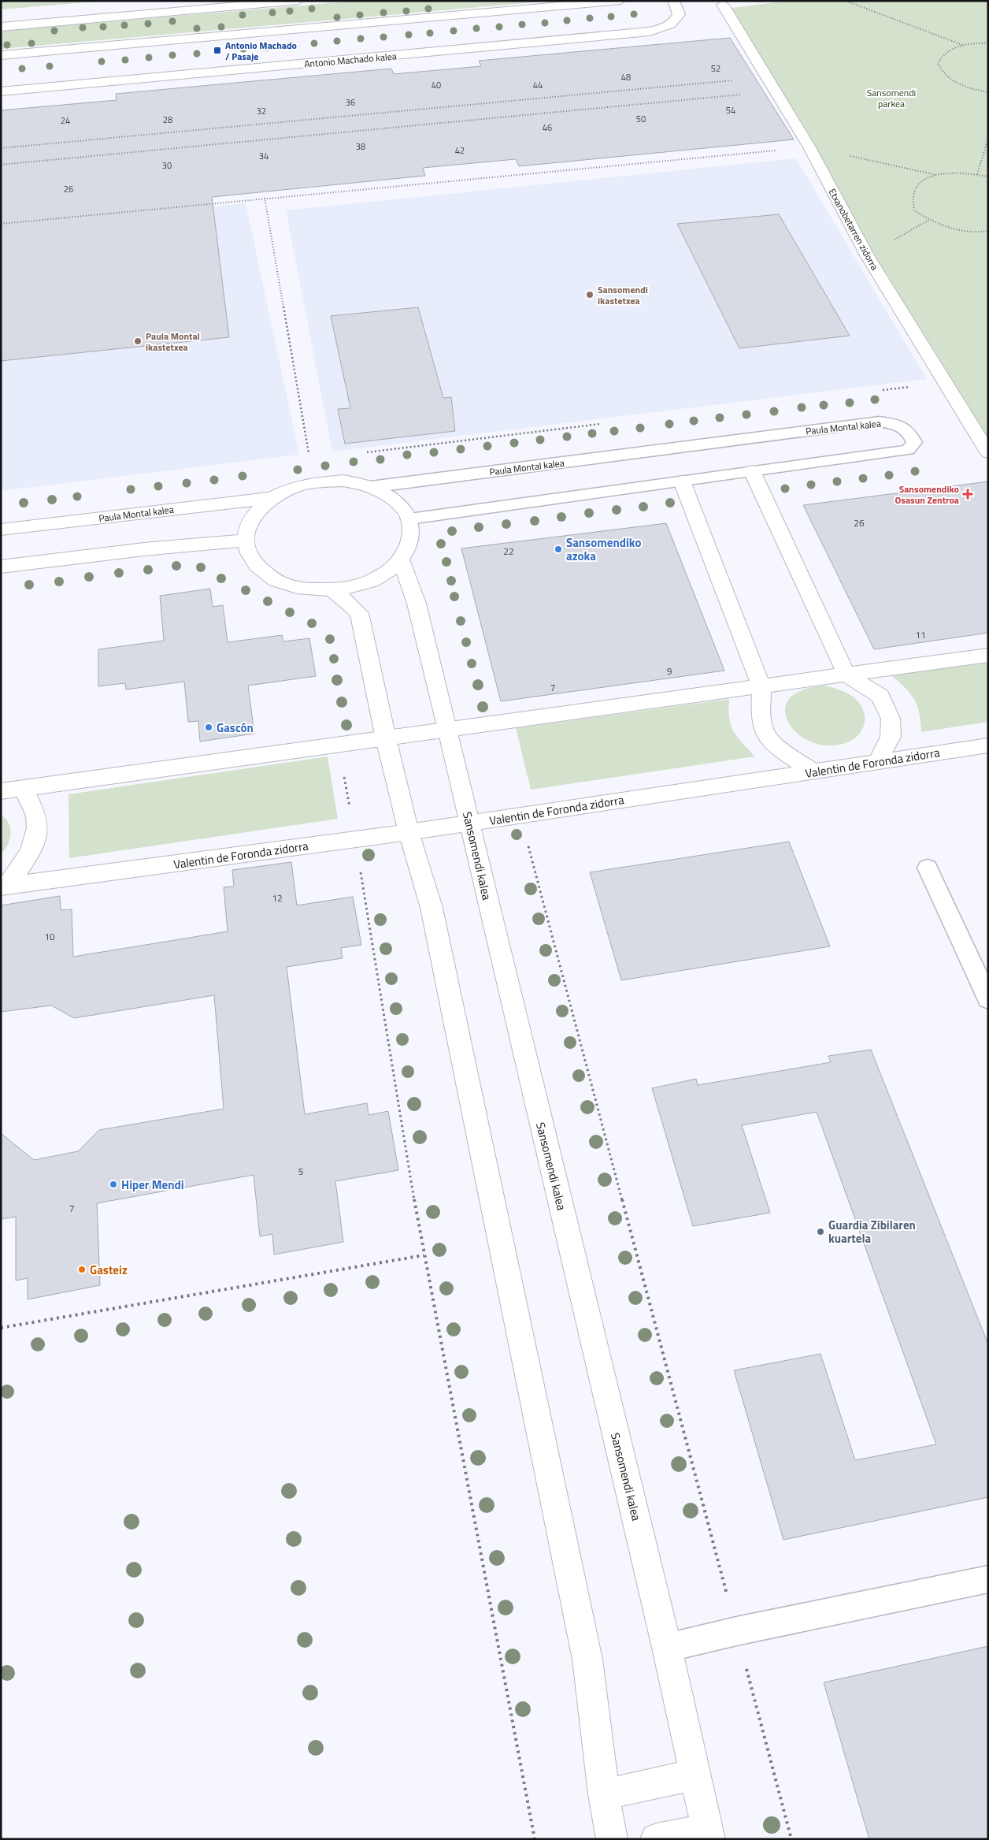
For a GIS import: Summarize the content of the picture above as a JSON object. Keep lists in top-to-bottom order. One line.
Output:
{"streets":{"street":["Antonio Machado kalea","Etxanobetarren zidorra","Paula Montal kalea","Valentin de Foronda zidorra","Sansomendi kalea"]},"crossings":[["Paula Montal kalea","Sansomendi kalea"],["Valentin de Foronda zidorra","Sansomendi kalea"]],"parks":["Sansomendi parkea"],"places":{"transit":["Antonio Machado / Pasaje"],"other":["Sansomendi ikastetxea","Paula Montal ikastetxea","Sansomendiko azoka","Gascón","Hiper Mendi","Guardia Zibilaren kuartela","Gasteiz"],"health":["Sansomendiko Osasun Zentroa"]},"house_numbers":["52","48","40","44","36","54","32","50","28","24","46","38","42","34","30","26","26","22","11","9","7","12","10","5","7"]}
